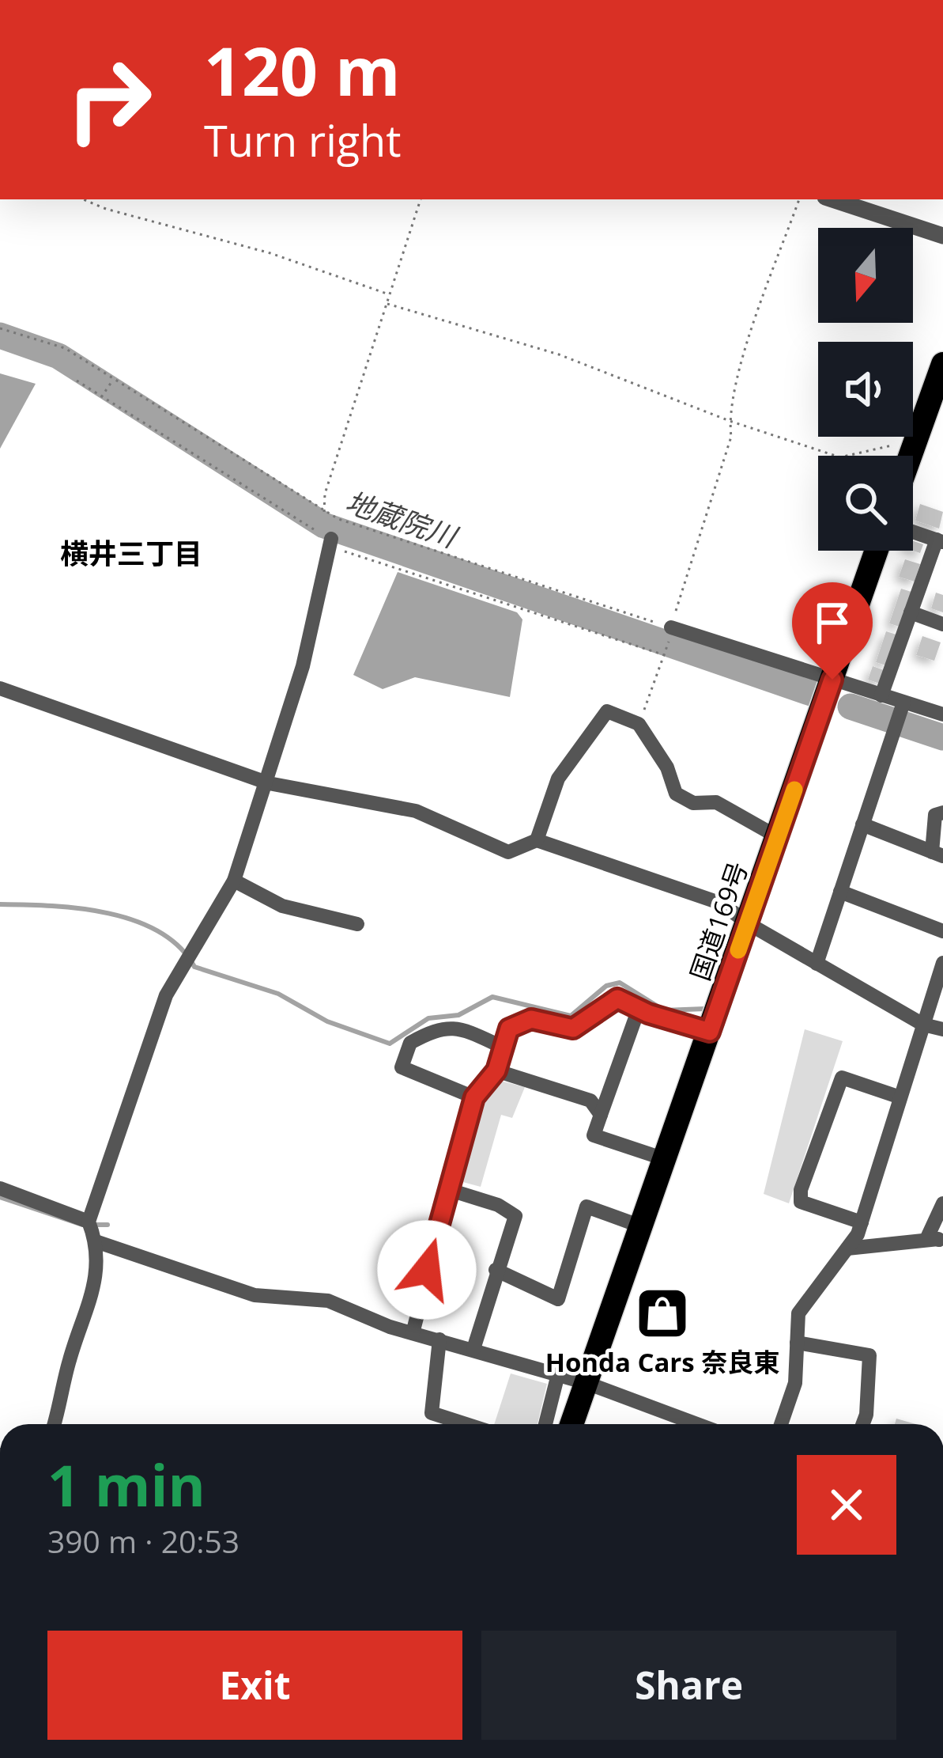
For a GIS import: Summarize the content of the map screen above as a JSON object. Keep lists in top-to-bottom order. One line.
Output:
{"streets":{"highway":["国道169号"]},"districts":["横井三丁目"],"water":["地蔵院川"],"places":{"shop":["Honda Cars 奈良東"]},"north":"bottom","page":{"turn":["120 m","Turn right"],"heading":["1 min","390 m · 20:53"],"buttons":["Exit","Share"]}}
